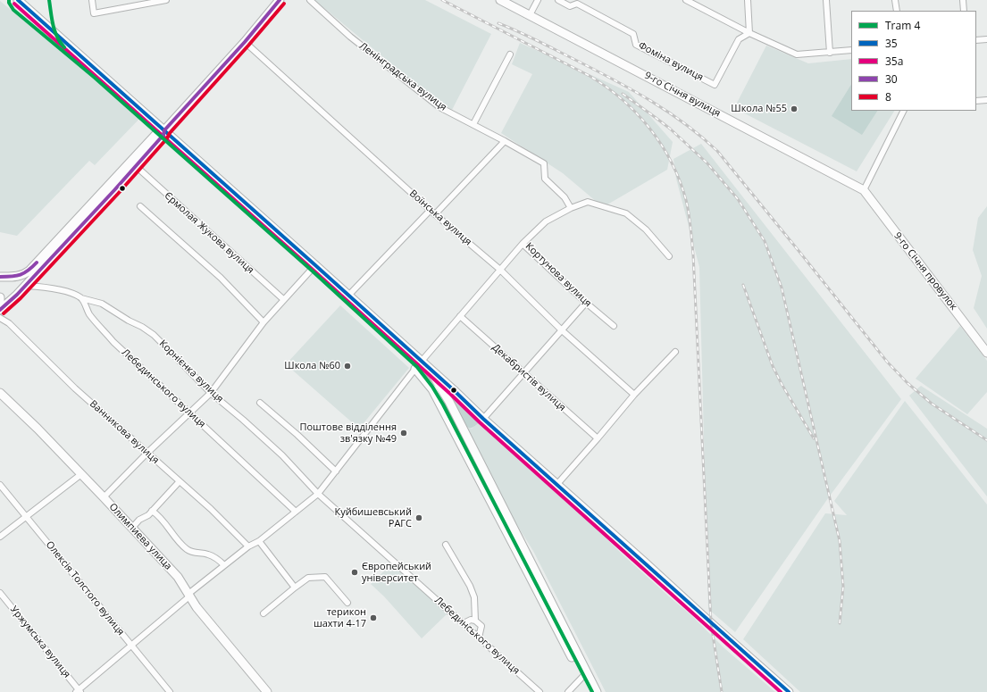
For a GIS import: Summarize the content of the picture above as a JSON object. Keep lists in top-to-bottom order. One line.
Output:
{"streets":{"main road":["9-го Січня вулиця","9-го Січня провулок","Олимпиева улица"],"street":["Фоміна вулиця","Ленінградська вулиця","Воїнська вулиця","Єрмолая Жукова вулиця","Кортунова вулиця","Корнієнка вулиця","Декабристів вулиця","Лебединського вулиця","Ванникова вулиця","Олексія Толстого вулиця","Уржумська вулиця"]},"crossings":[["Ленінградська вулиця","Кортунова вулиця"],["9-го Січня вулиця","9-го Січня провулок"],["Корнієнка вулиця","Лебединського вулиця"]],"places":["Школа №55","Школа №60","Поштове відділення зв'язку №49","Куйбишевський РАГС","Європейський університет","терикон шахти 4-17"],"lines":["tram line 4","transit line 35","transit line 30","transit line 35а","transit line 8"],"legend":["Tram 4","35","35а","30","8"]}
